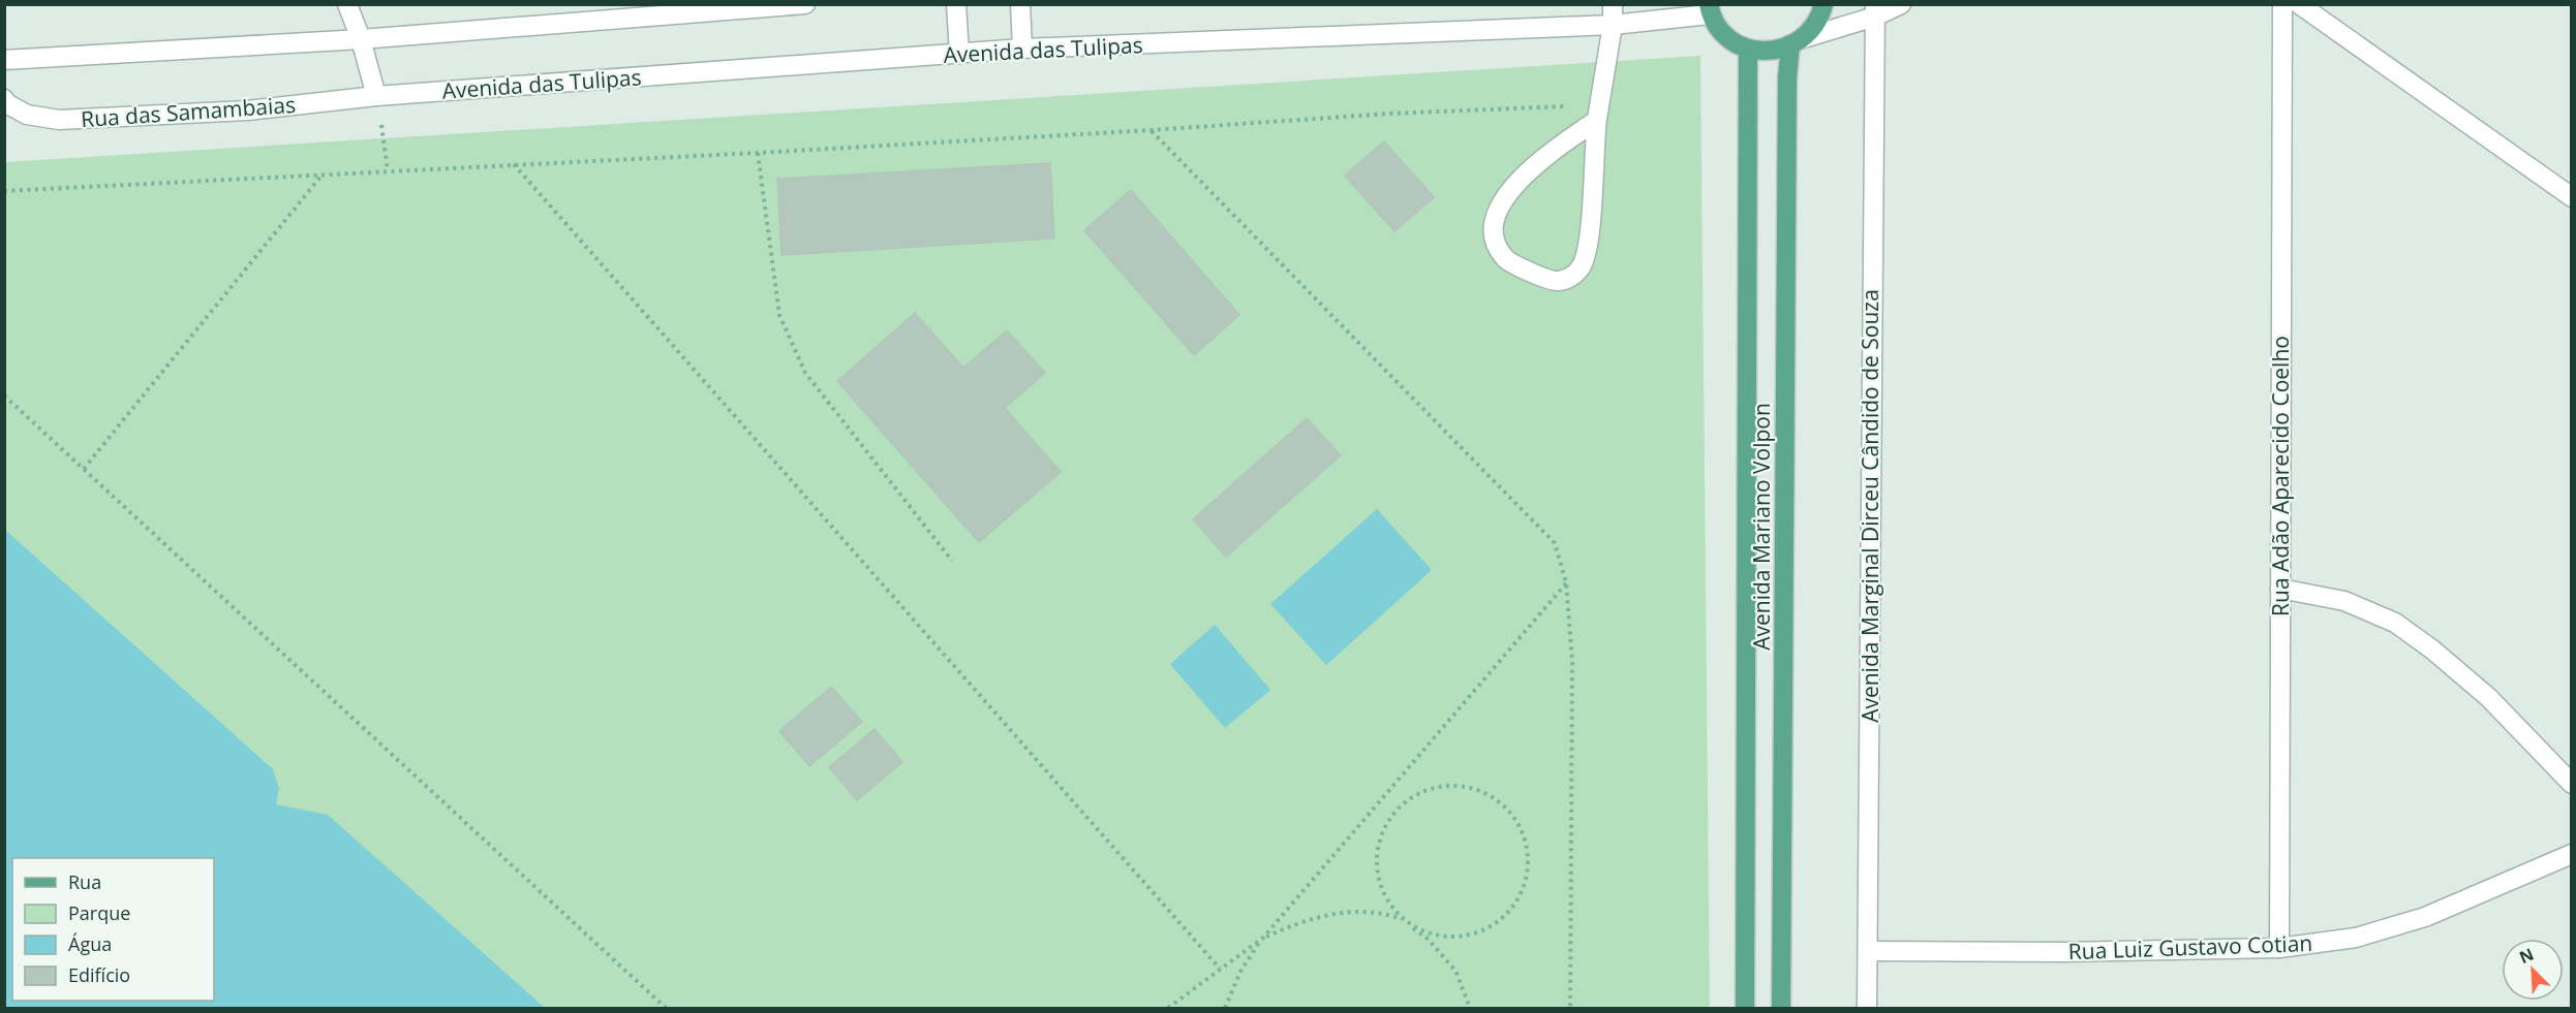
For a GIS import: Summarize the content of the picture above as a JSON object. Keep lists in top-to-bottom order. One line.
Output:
{"streets":{"main road":["Avenida Mariano Volpon"],"street":["Avenida das Tulipas","Rua das Samambaias","Rua Adão Aparecido Coelho","Avenida Marginal Dirceu Cândido de Souza","Rua Luiz Gustavo Cotian"]},"crossings":[["Avenida das Tulipas","Rua das Samambaias"],["Rua Adão Aparecido Coelho","Rua Luiz Gustavo Cotian"],["Avenida Marginal Dirceu Cândido de Souza","Rua Luiz Gustavo Cotian"]],"legend":["Rua","Parque","Água","Edifício"],"north":"top left"}
